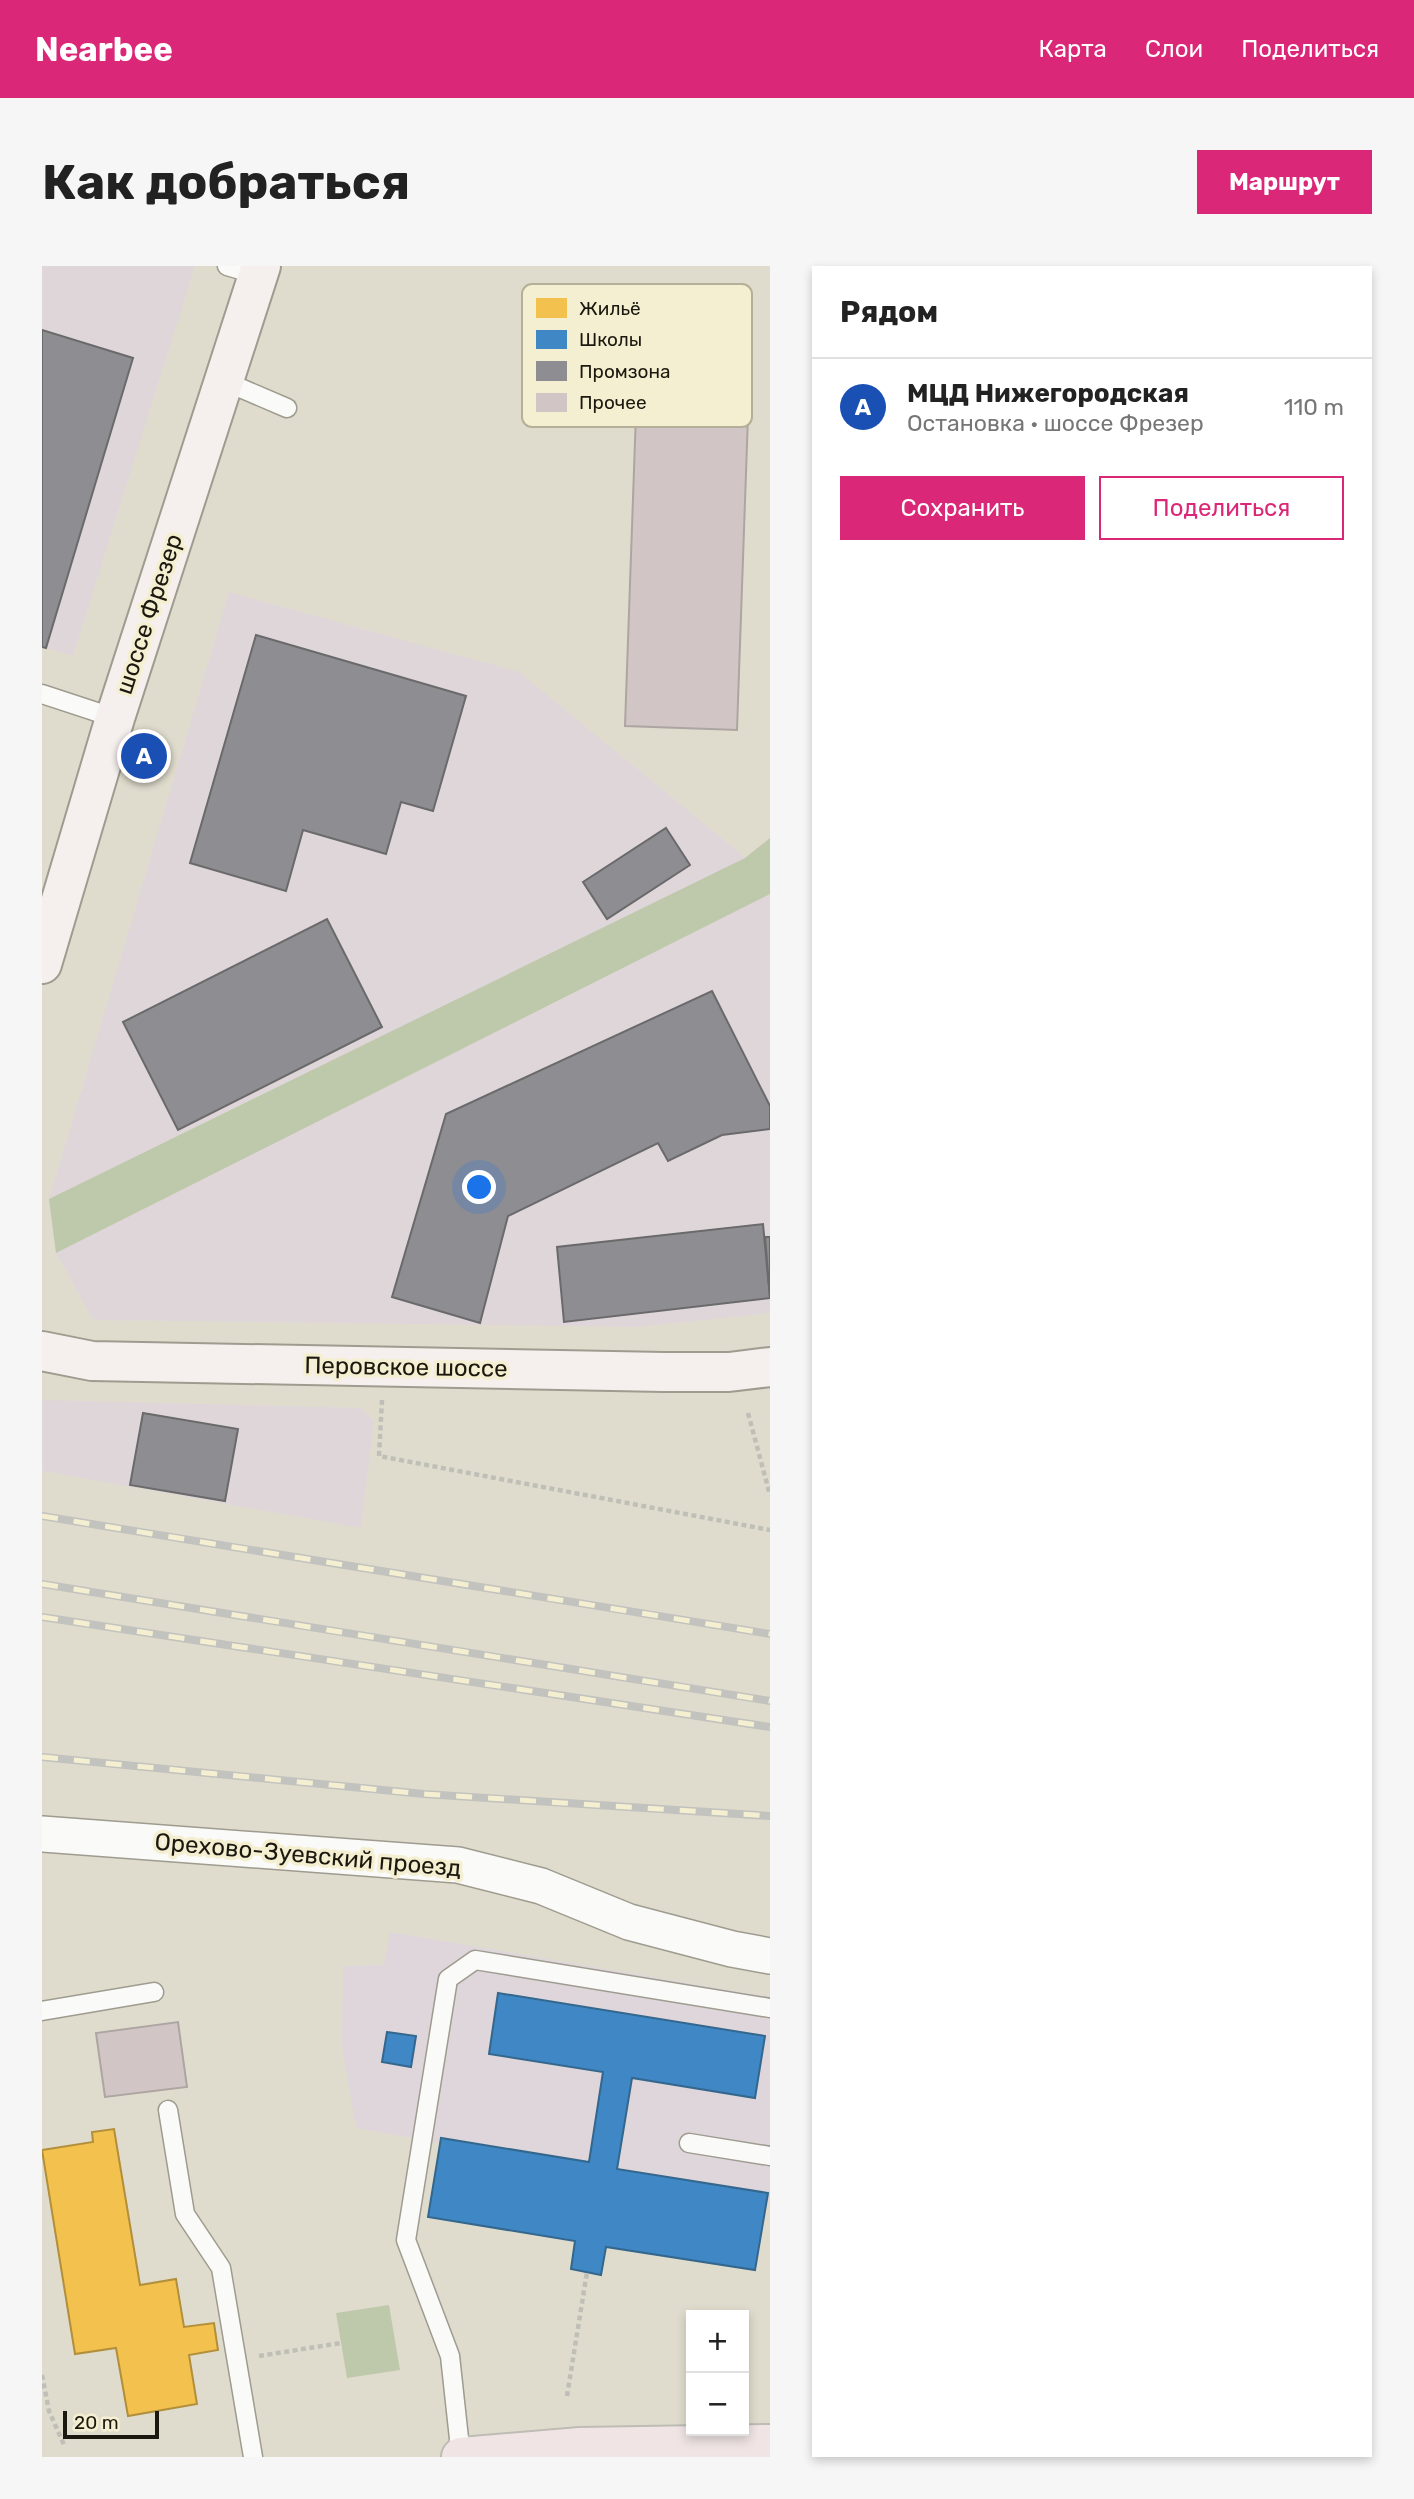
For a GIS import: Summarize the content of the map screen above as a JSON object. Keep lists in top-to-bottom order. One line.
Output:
{"streets":{"street":["шоссе Фрезер","Перовское шоссе","Орехово-Зуевский проезд"]},"legend":["Жильё","Школы","Промзона","Прочее"],"scale_bar":"20 m","page":{"header":"Nearbee","nav":["Карта","Слои","Поделиться"],"buttons":["Маршрут",["Сохранить","Поделиться"]],"title":"Как добраться","heading":"Рядом","list":[{"mark":"A","name":"МЦД Нижегородская","note":"Остановка · шоссе Фрезер","value":"110 m"}],"pins":"A","map_buttons":["+","−"],"scale":"20 m"}}
